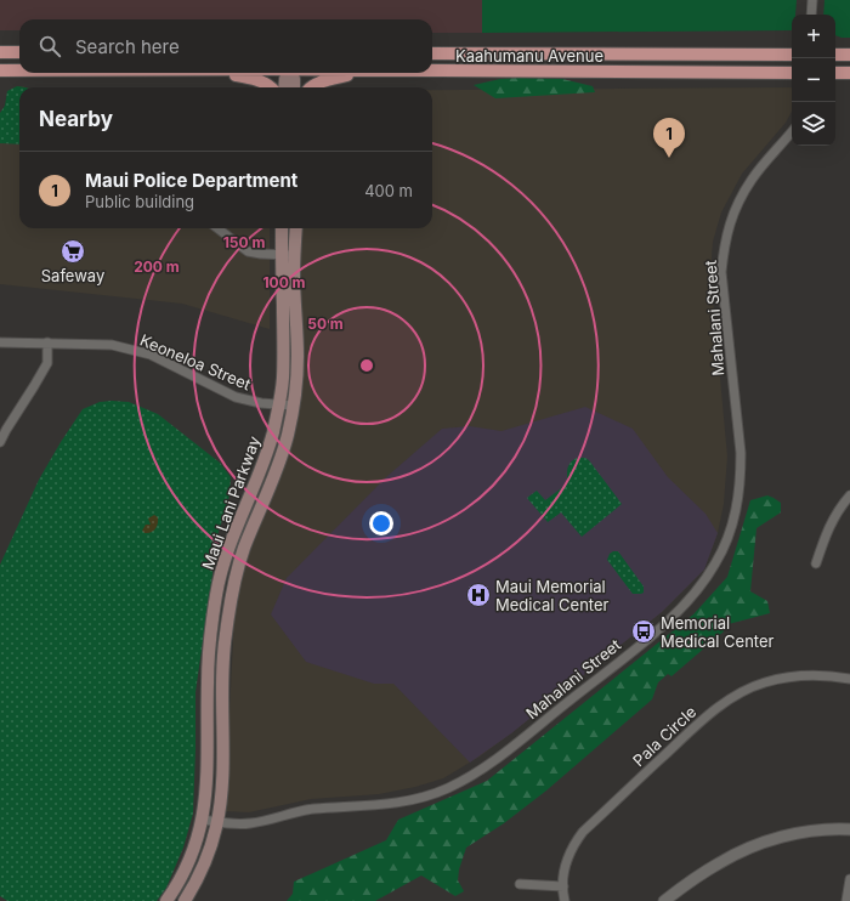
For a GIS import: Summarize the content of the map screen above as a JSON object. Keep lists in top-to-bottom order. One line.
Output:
{"streets":{"main road":["Kaahumanu Avenue","Maui Lani Parkway"],"street":["Mahalani Street","Keoneloa Street","Pala Circle"]},"crossings":[["Mahalani Street","Maui Lani Parkway"],["Keoneloa Street","Maui Lani Parkway"]],"places":{"supermarket":["Safeway"],"hospital":["Maui Memorial Medical Center"],"bus stop":["Memorial Medical Center"]},"page":{"map_buttons":["+","−"],"search":"Search here","heading":"Nearby","pins":"1","list":[{"mark":"1","name":"Maui Police Department","note":"Public building","value":"400 m"}]},"rings":["150 m","200 m","100 m","50 m"]}
